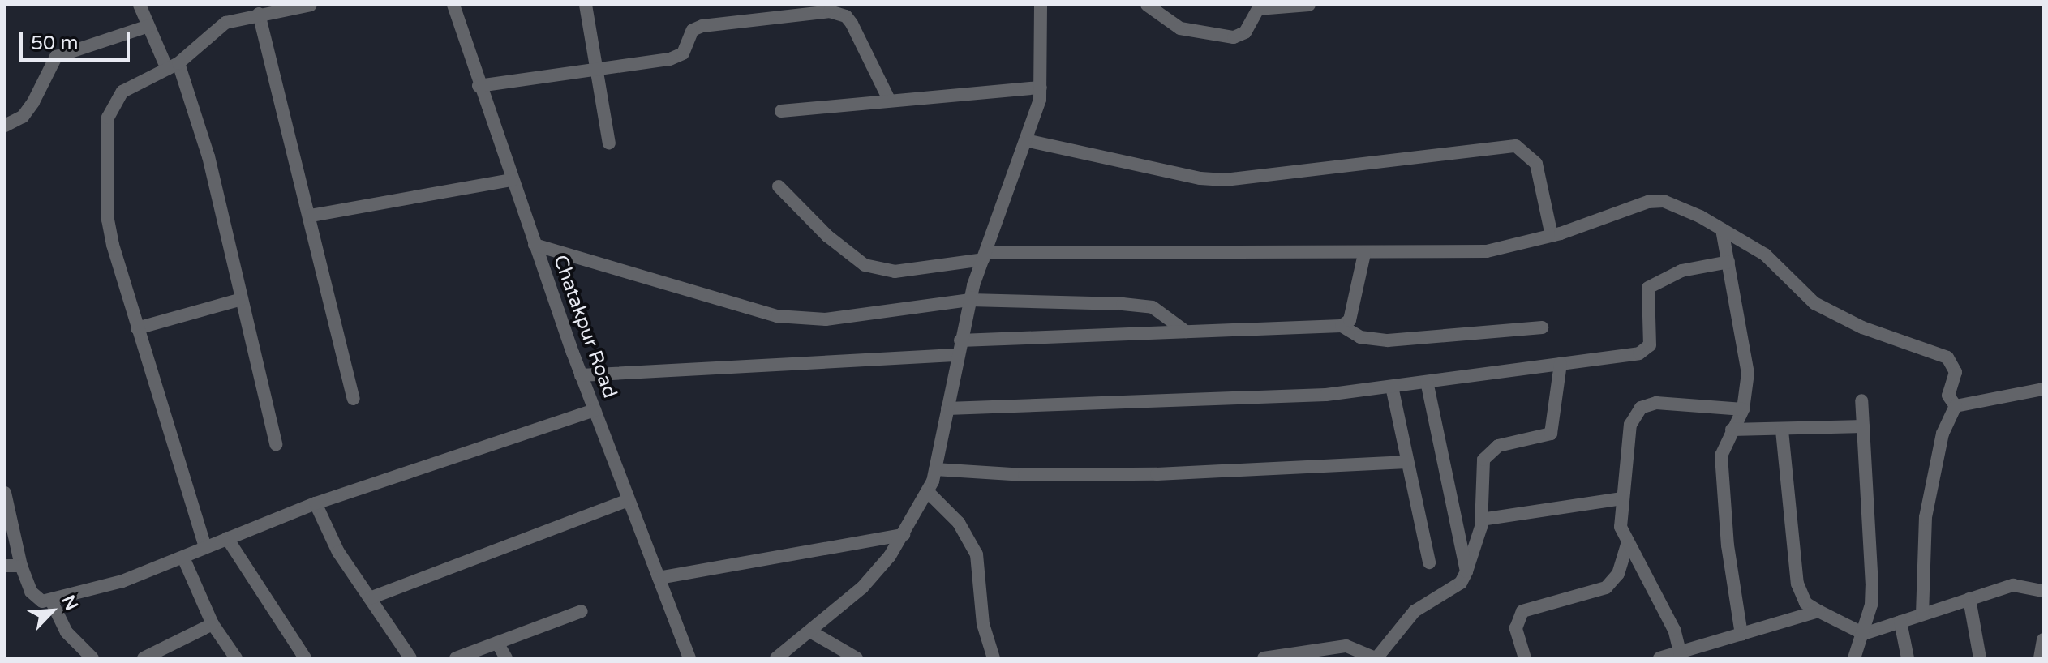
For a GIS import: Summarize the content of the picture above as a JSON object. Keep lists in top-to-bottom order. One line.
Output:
{"streets":{"street":["Chatakpur Road"]},"scale_bar":"50 m","north":"top right"}
